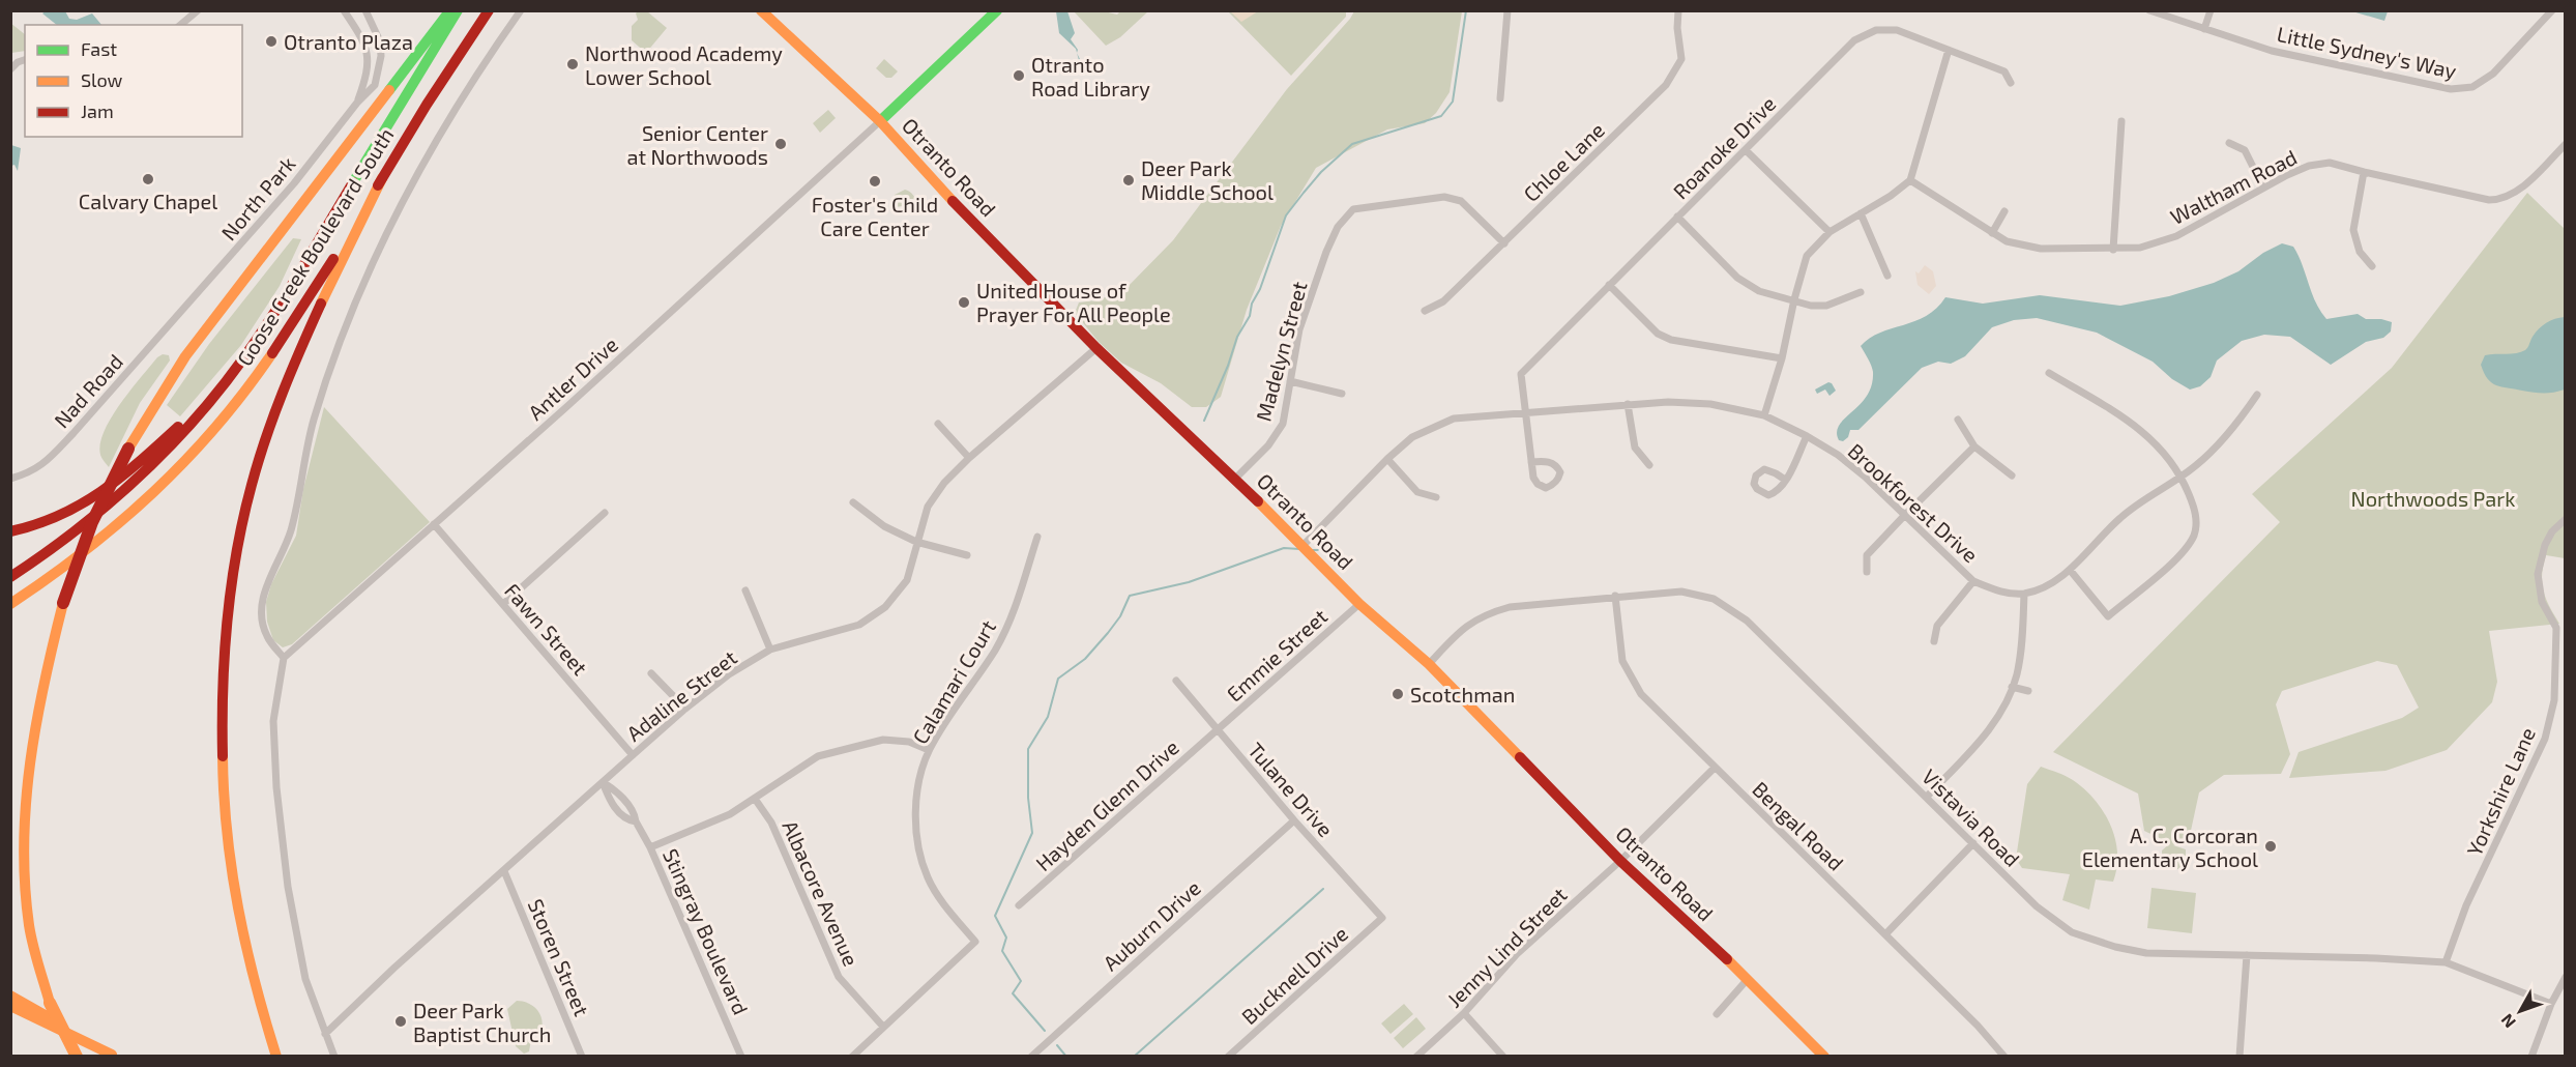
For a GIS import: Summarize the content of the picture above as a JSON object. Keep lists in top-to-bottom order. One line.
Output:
{"streets":{"main road":["Otranto Road","Goose Creek Boulevard South"],"street":["Little Sydney's Way","Roanoke Drive","Chloe Lane","Waltham Road","North Park","Madelyn Street","Antler Drive","Nad Road","Brookforest Drive","Fawn Street","Emmie Street","Calamari Court","Adaline Street","Tulane Drive","Yorkshire Lane","Hayden Glenn Drive","Vistavia Road","Bengal Road","Albacore Avenue","Auburn Drive","Stingray Boulevard","Jenny Lind Street","Storen Street","Bucknell Drive"]},"crossings":[["Roanoke Drive","Brookforest Drive"],["Chloe Lane","Madelyn Street"],["Otranto Road","Madelyn Street"],["Otranto Road","Antler Drive"],["Otranto Road","Brookforest Drive"],["Otranto Road","Emmie Street"],["Otranto Road","Adaline Street"],["Otranto Road","Vistavia Road"],["Otranto Road","Jenny Lind Street"],["North Park","Nad Road"],["Antler Drive","Fawn Street"],["Fawn Street","Adaline Street"],["Emmie Street","Tulane Drive"],["Emmie Street","Hayden Glenn Drive"],["Calamari Court","Albacore Avenue"],["Adaline Street","Stingray Boulevard"],["Adaline Street","Storen Street"],["Tulane Drive","Hayden Glenn Drive"],["Tulane Drive","Auburn Drive"],["Tulane Drive","Bucknell Drive"],["Yorkshire Lane","Vistavia Road"],["Vistavia Road","Bengal Road"],["Bengal Road","Jenny Lind Street"]],"parks":["Northwoods Park"],"places":["Otranto Plaza","Northwood Academy Lower School","Otranto Road Library","Senior Center at Northwoods","Calvary Chapel","Deer Park Middle School","Foster's Child Care Center","United House of Prayer For All People","Scotchman","A. C. Corcoran Elementary School","Deer Park Baptist Church"],"legend":["Fast","Slow","Jam"],"north":"bottom left"}
